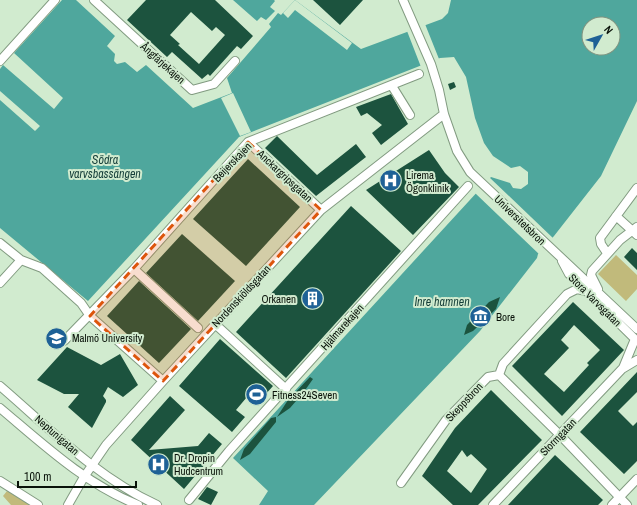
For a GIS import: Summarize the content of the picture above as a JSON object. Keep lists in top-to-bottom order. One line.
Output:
{"streets":{"street":["Ångfärjekajen","Beijerskajen","Anckargripsgatan","Universitetsbron","Nordenskiöldsgatan","Stora Varvsgatan","Hjälmarekajen","Skeppsbron","Neptunigatan","Stormgatan"]},"crossings":[["Beijerskajen","Anckargripsgatan"],["Anckargripsgatan","Nordenskiöldsgatan"],["Universitetsbron","Nordenskiöldsgatan"],["Universitetsbron","Stora Varvsgatan"],["Nordenskiöldsgatan","Neptunigatan"],["Stora Varvsgatan","Stormgatan"]],"water":["Södra varvsbassängen","Inre hamnen"],"places":{"hospital":["Lirema Ögonklinik","Dr. Dropin Hudcentrum"],"building":["Orkanen"],"museum":["Bore"],"school or university":["Malmö University"],"sports":["Fitness24Seven"]},"scale_bar":"100 m","north":"top right"}
